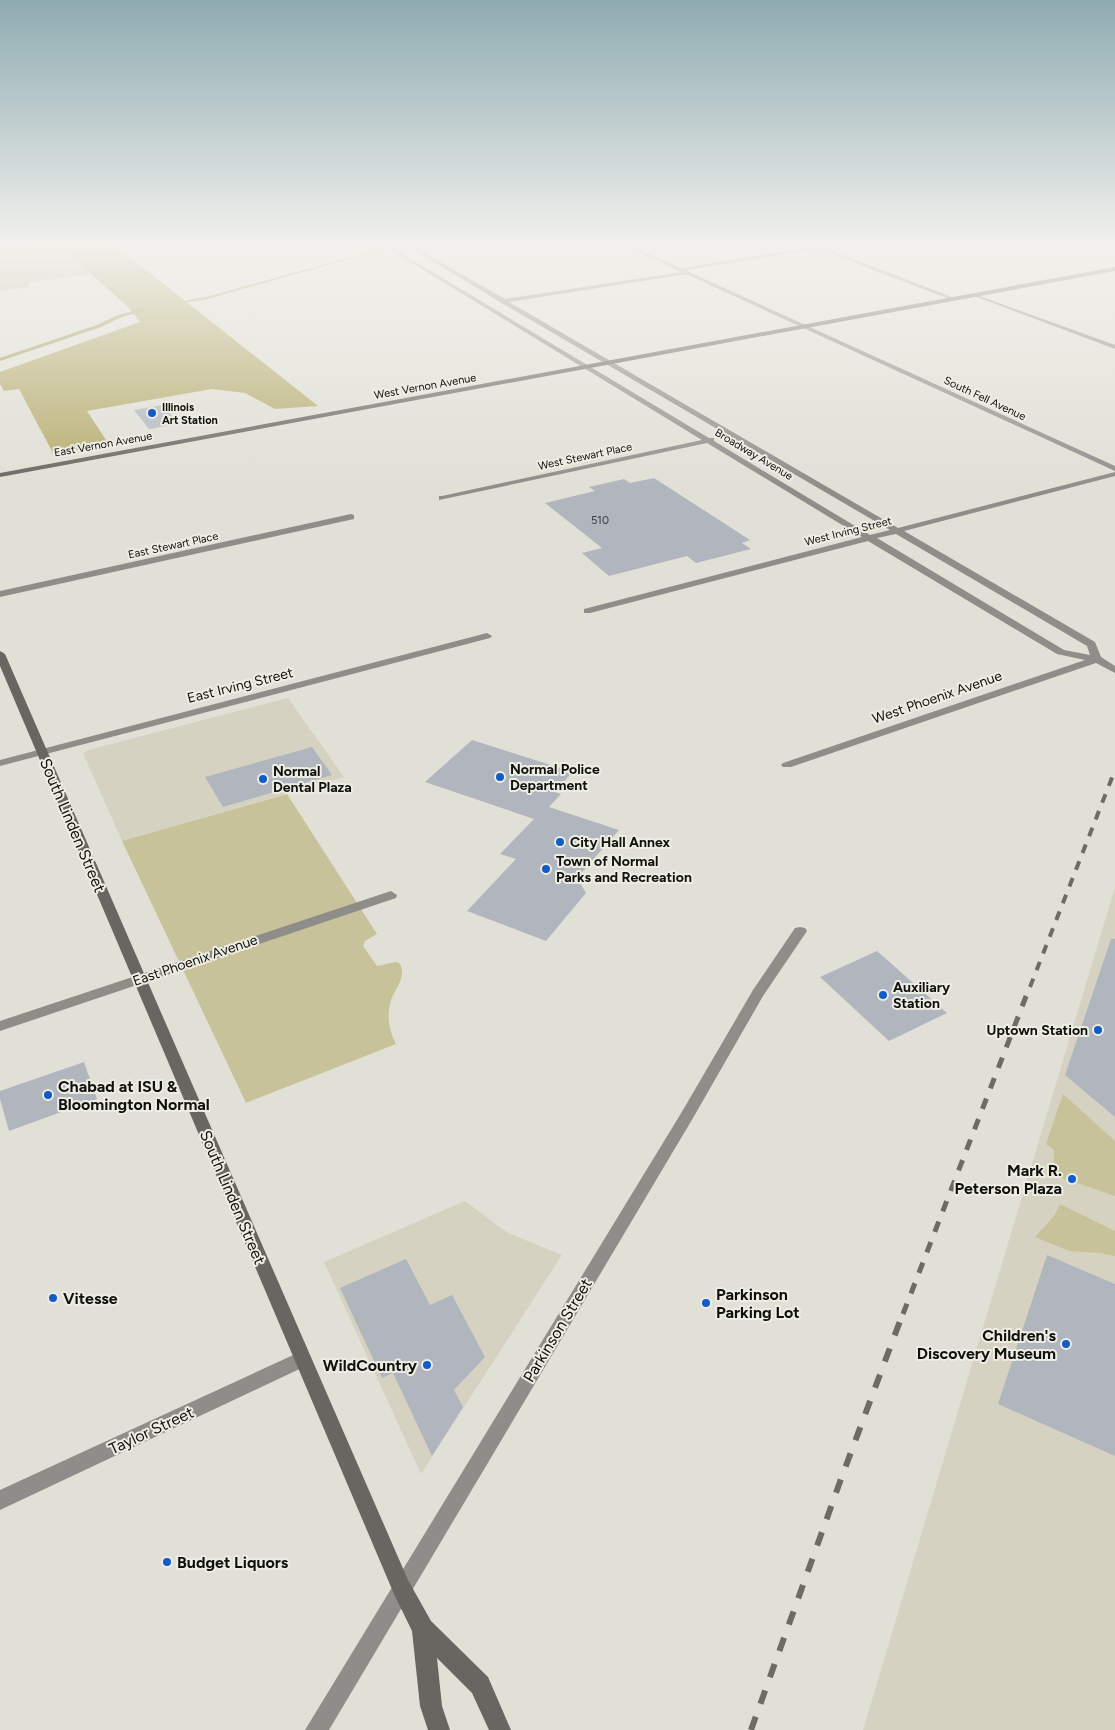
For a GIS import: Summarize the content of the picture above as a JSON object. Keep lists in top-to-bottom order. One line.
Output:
{"streets":{"main road":["West Vernon Avenue","East Vernon Avenue","South Linden Street"],"street":["South Fell Avenue","Broadway Avenue","West Stewart Place","West Irving Street","East Stewart Place","East Irving Street","West Phoenix Avenue","East Phoenix Avenue","Parkinson Street","Taylor Street"]},"crossings":[["West Vernon Avenue","South Fell Avenue"],["West Vernon Avenue","East Vernon Avenue"],["West Vernon Avenue","Broadway Avenue"],["Broadway Avenue","West Stewart Place"],["Broadway Avenue","West Irving Street"],["Broadway Avenue","West Phoenix Avenue"],["East Irving Street","South Linden Street"],["South Linden Street","East Phoenix Avenue"],["South Linden Street","Parkinson Street"],["South Linden Street","Taylor Street"]],"places":["Illinois Art Station","Normal Police Department","Normal Dental Plaza","City Hall Annex","Town of Normal Parks and Recreation","Auxiliary Station","Uptown Station","Chabad at ISU & Bloomington Normal","Mark R. Peterson Plaza","Vitesse","Parkinson Parking Lot","Children's Discovery Museum","WildCountry","Budget Liquors"],"house_numbers":["510"]}
